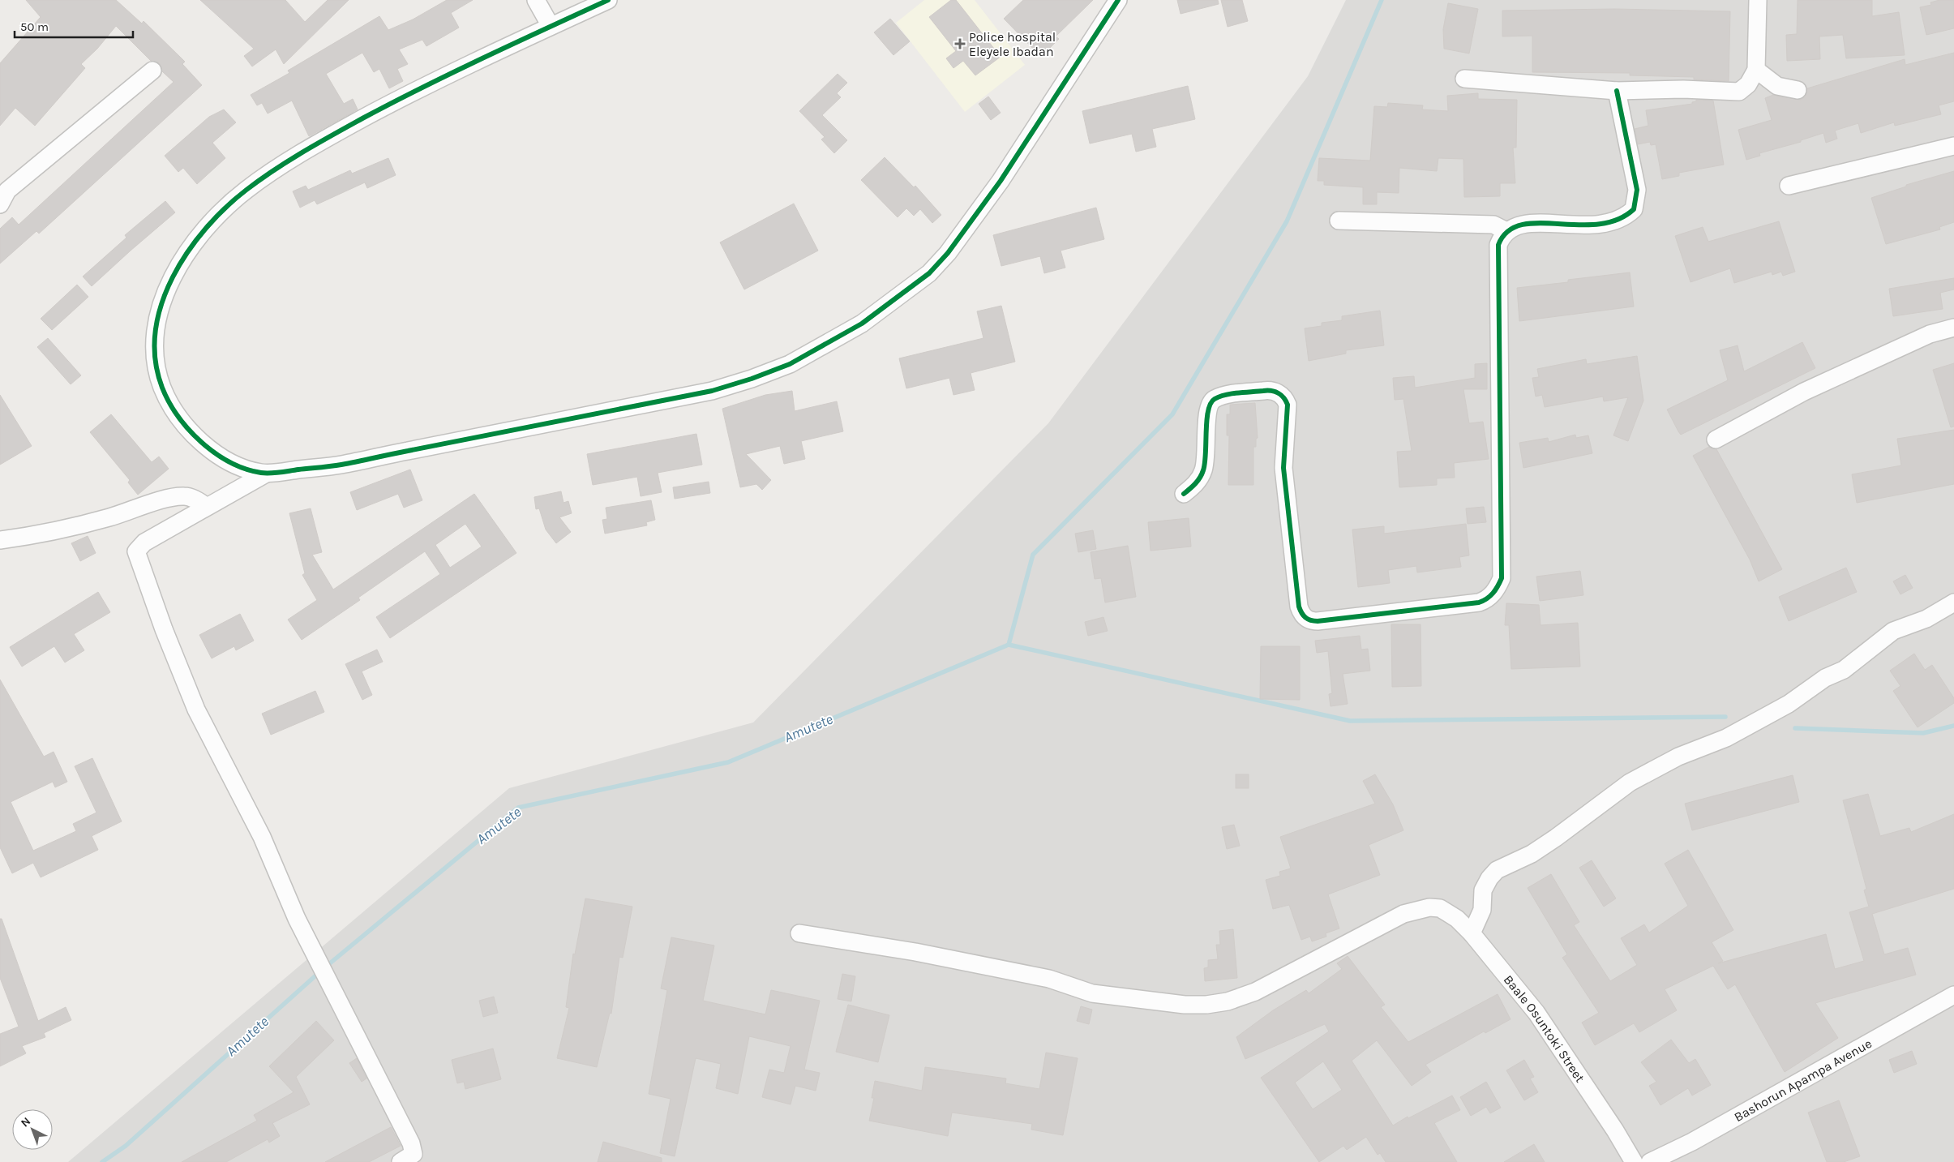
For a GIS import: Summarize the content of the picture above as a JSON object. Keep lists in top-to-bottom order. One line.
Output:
{"streets":{"street":["Baale Osuntoki Street","Bashorun Apampa Avenue"]},"water":["Amutete"],"places":{"health":["Police hospital Eleyele Ibadan"]},"scale_bar":"50 m","north":"top left"}
